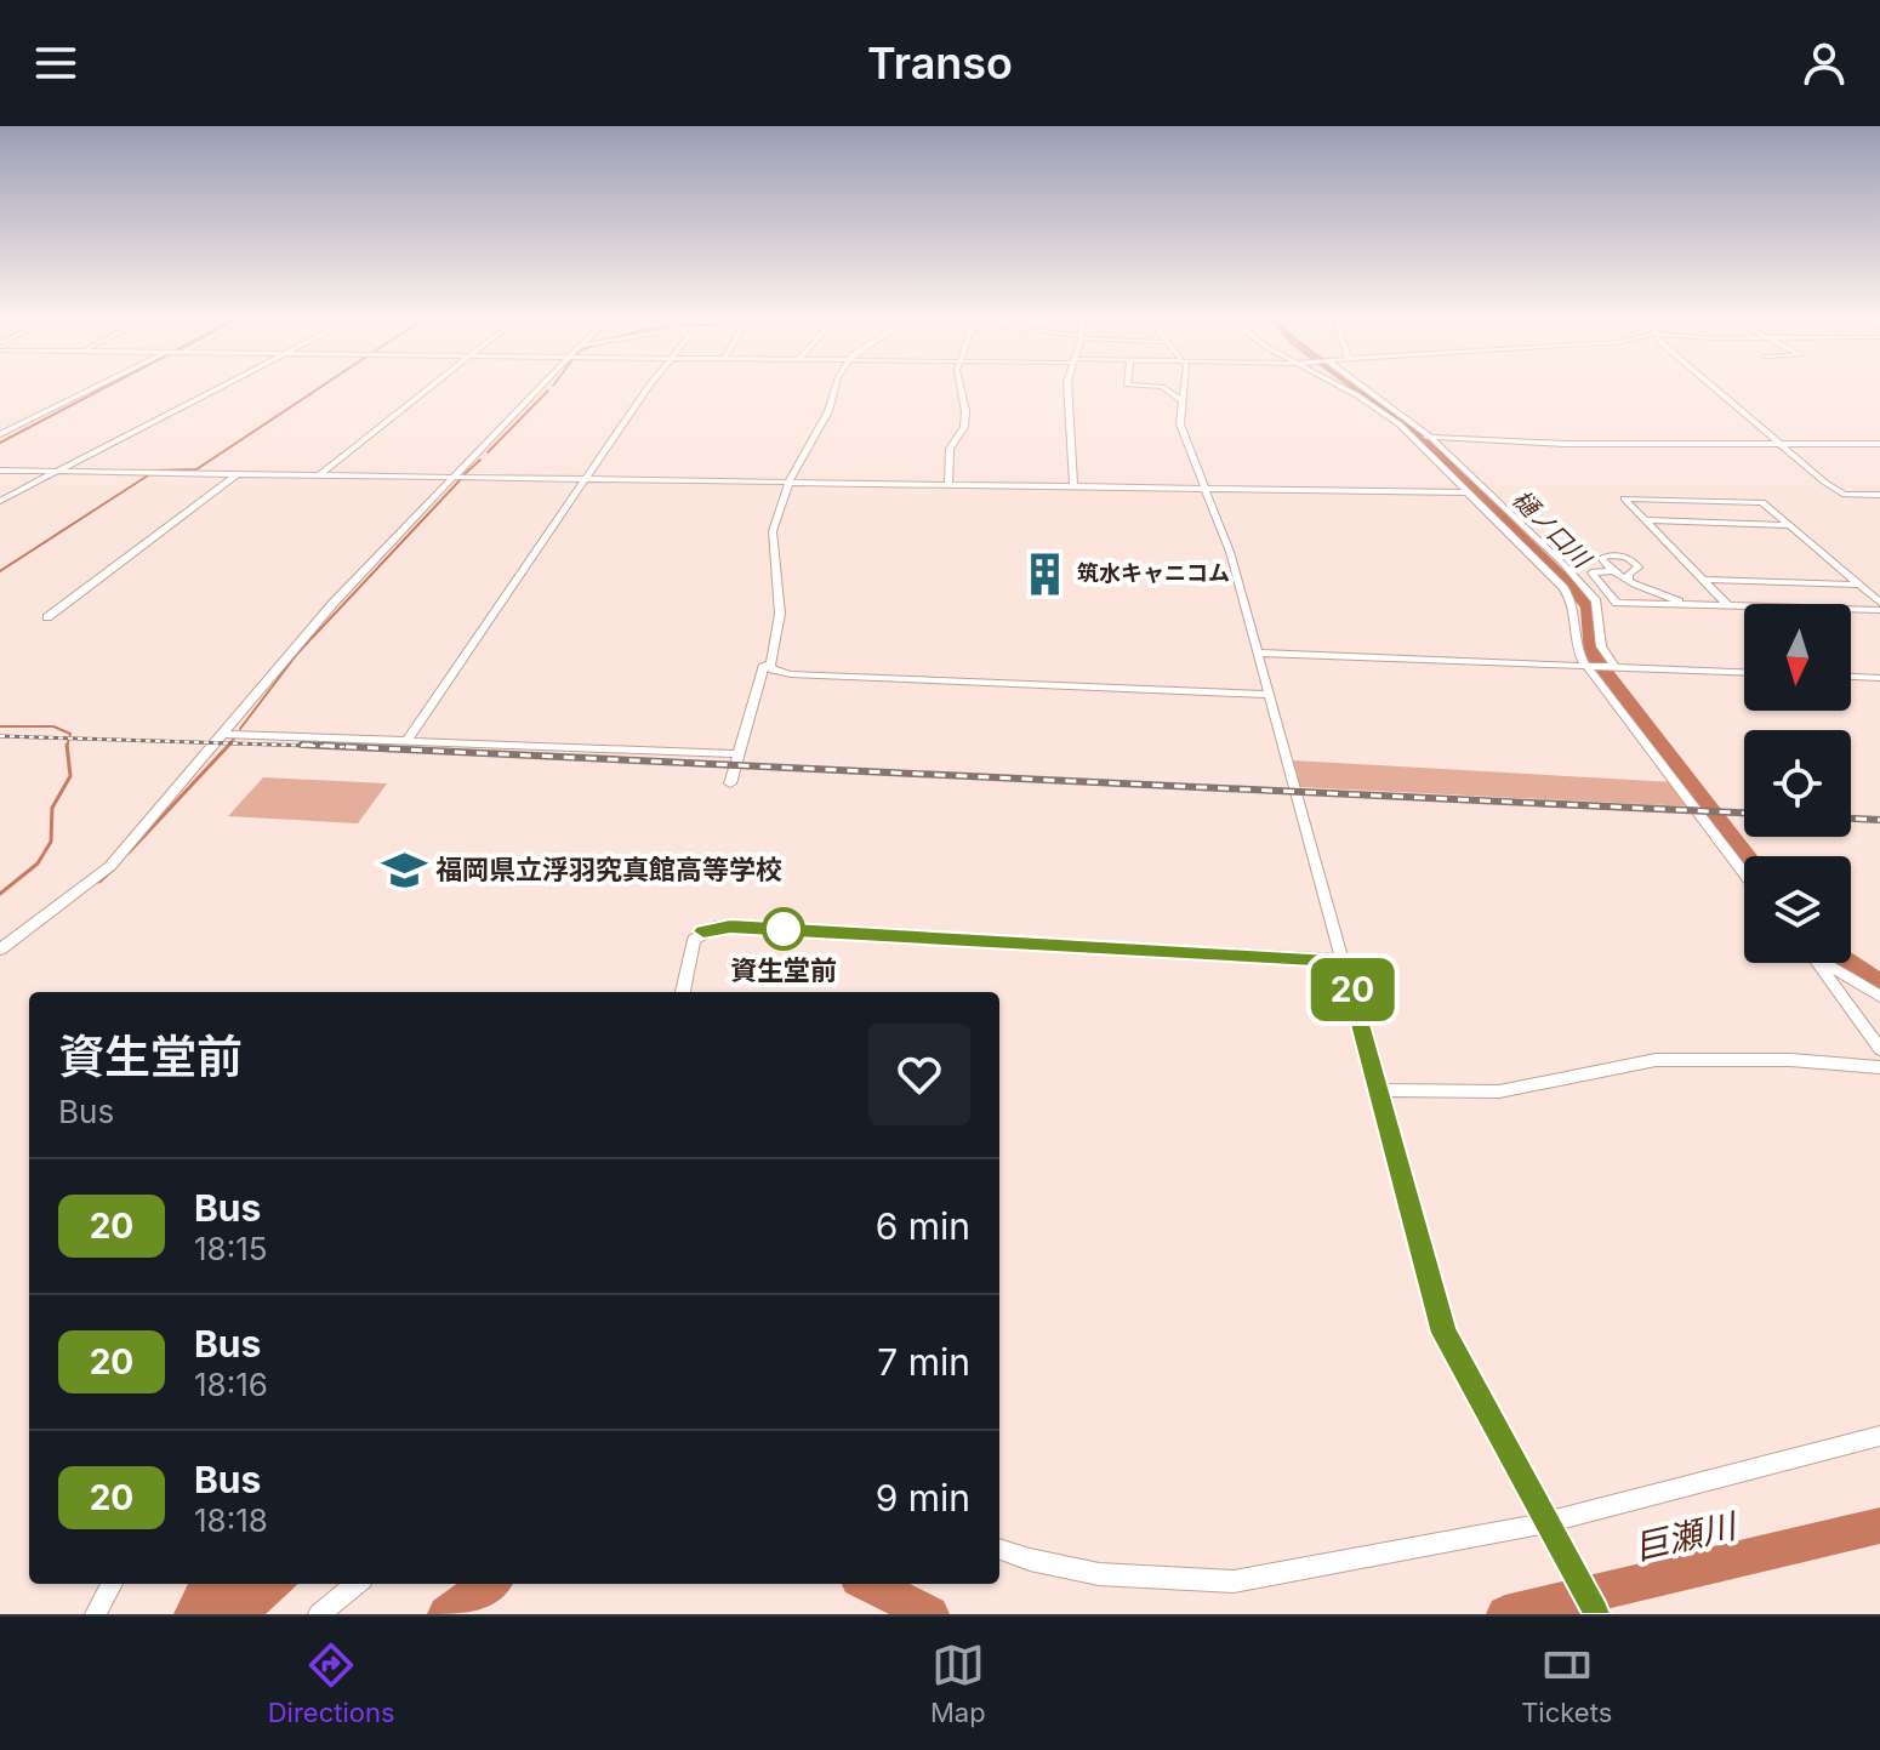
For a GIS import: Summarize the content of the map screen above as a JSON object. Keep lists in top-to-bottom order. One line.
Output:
{"water":["樋ノ口川","巨瀬川"],"places":{"building":["筑水キャニコム"],"school or university":["福岡県立浮羽究真館高等学校"],"other":["資生堂前"]},"lines":["bus line 20"],"north":"bottom","page":{"header":"Transo","on_map":"20","heading":["資生堂前","Bus"],"list":[{"mark":"20","name":"Bus","note":"18:15","value":"6 min"},{"mark":"20","name":"Bus","note":"18:16","value":"7 min"},{"mark":"20","name":"Bus","note":"18:18","value":"9 min"}],"tabs":["Directions","Map","Tickets"]}}
